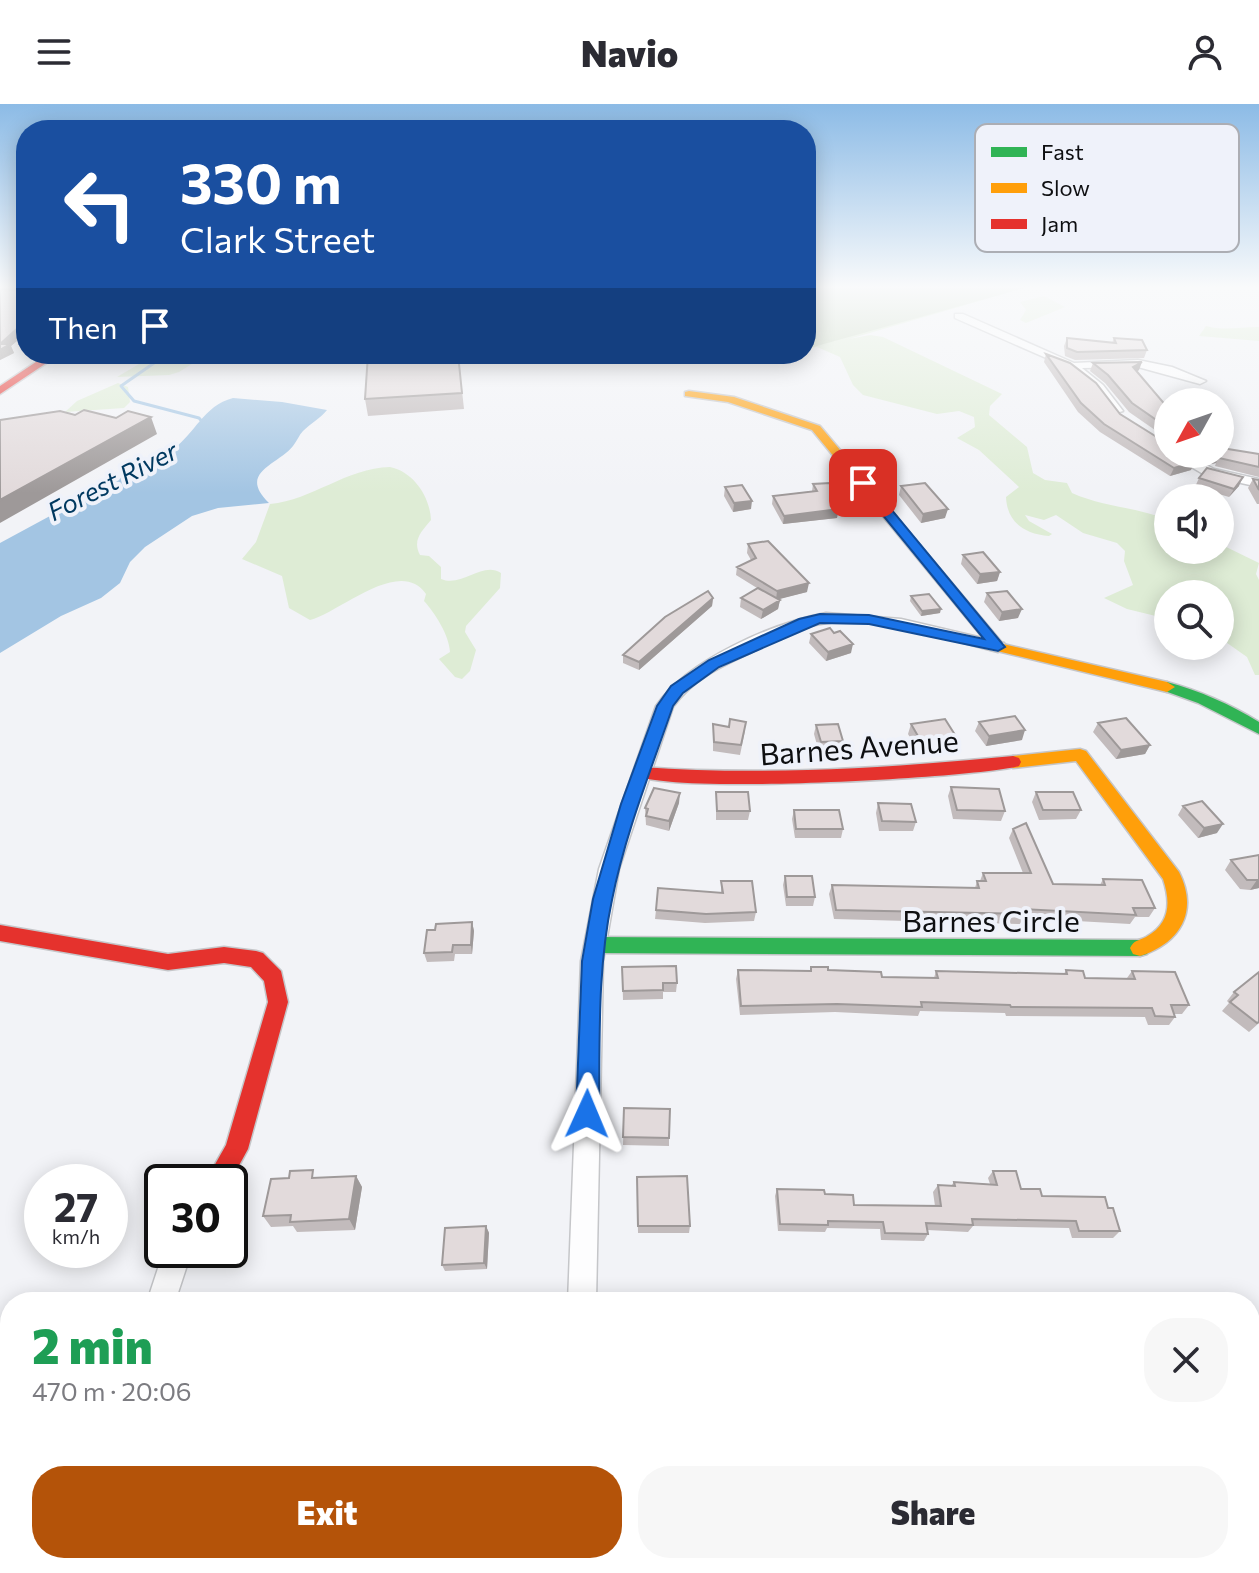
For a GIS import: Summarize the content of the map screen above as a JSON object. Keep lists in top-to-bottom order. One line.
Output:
{"streets":{"street":["Barnes Avenue","Barnes Circle"]},"crossings":[["Barnes Avenue","Barnes Circle"]],"water":["Forest River"],"legend":["Fast","Slow","Jam"],"north":"bottom left","page":{"header":"Navio","turn":["330 m","Clark Street"],"then":"Then","speed":"27 km/h","limit":"30","heading":["2 min","470 m · 20:06"],"buttons":["Exit","Share"]}}
